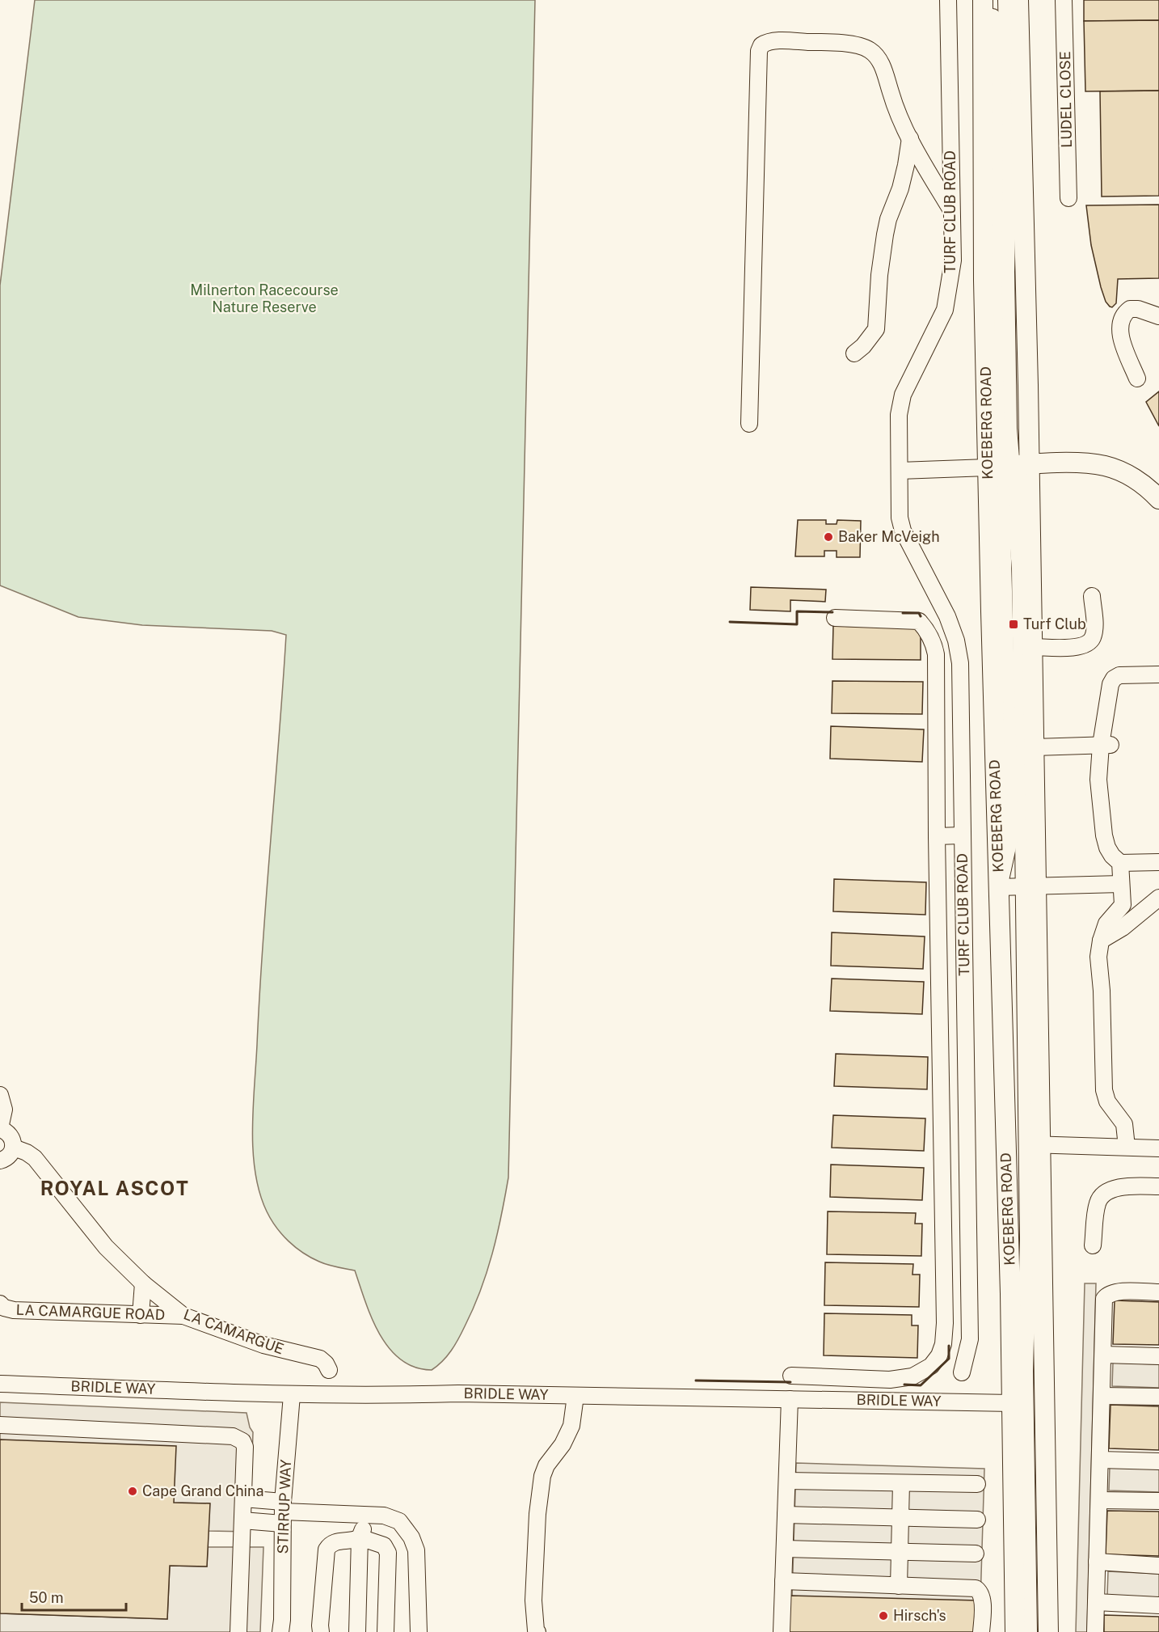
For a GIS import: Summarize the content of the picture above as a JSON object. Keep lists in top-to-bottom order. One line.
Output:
{"streets":{"main road":["KOEBERG ROAD"],"street":["LUDEL CLOSE","TURF CLUB ROAD","LA CAMARGUE ROAD","LA CAMARGUE","BRIDLE WAY","STIRRUP WAY"]},"crossings":[["KOEBERG ROAD","BRIDLE WAY"],["LA CAMARGUE ROAD","LA CAMARGUE"],["BRIDLE WAY","STIRRUP WAY"]],"districts":["ROYAL ASCOT"],"parks":["Milnerton Racecourse Nature Reserve"],"places":{"other":["Baker McVeigh","Cape Grand China","Hirsch's"],"transit":["Turf Club"]},"scale_bar":"50 m"}
